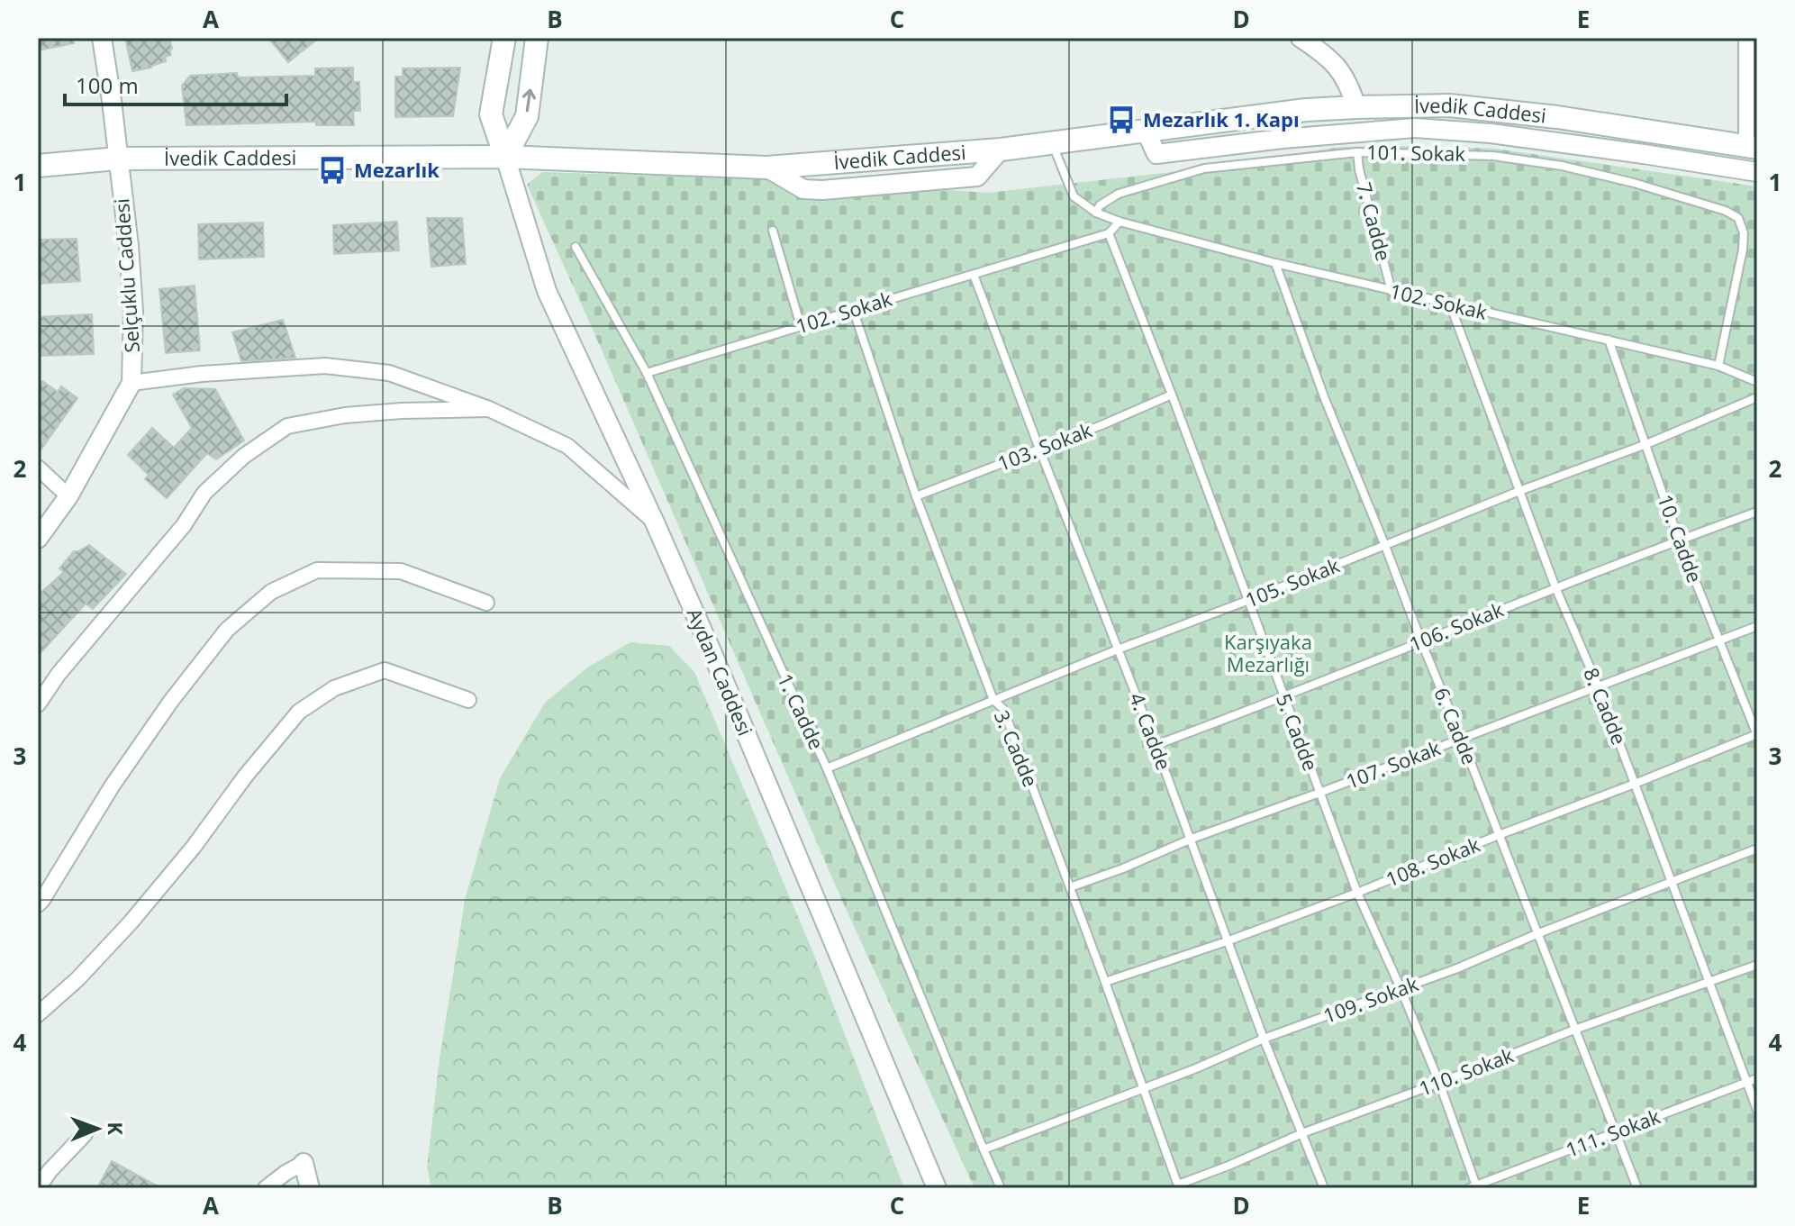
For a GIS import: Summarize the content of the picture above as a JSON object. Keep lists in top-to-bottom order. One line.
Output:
{"streets":{"main road":["İvedik Caddesi"],"street":["Selçuklu Caddesi","Aydan Caddesi"],"lane":["101. Sokak","7. Cadde","102. Sokak","103. Sokak","10. Cadde","105. Sokak","106. Sokak","8. Cadde","1. Cadde","6. Cadde","4. Cadde","5. Cadde","3. Cadde","107. Sokak","108. Sokak","109. Sokak","110. Sokak","111. Sokak"]},"crossings":[["İvedik Caddesi","Selçuklu Caddesi"],["İvedik Caddesi","102. Sokak"],["İvedik Caddesi","Aydan Caddesi"],["101. Sokak","7. Cadde"],["101. Sokak","102. Sokak"],["7. Cadde","102. Sokak"],["102. Sokak","10. Cadde"],["102. Sokak","8. Cadde"],["102. Sokak","1. Cadde"],["102. Sokak","6. Cadde"],["102. Sokak","4. Cadde"],["102. Sokak","5. Cadde"],["102. Sokak","3. Cadde"],["103. Sokak","4. Cadde"],["103. Sokak","5. Cadde"],["103. Sokak","3. Cadde"],["10. Cadde","105. Sokak"],["10. Cadde","106. Sokak"],["10. Cadde","107. Sokak"],["10. Cadde","108. Sokak"],["105. Sokak","8. Cadde"],["105. Sokak","1. Cadde"],["105. Sokak","6. Cadde"],["105. Sokak","4. Cadde"],["105. Sokak","5. Cadde"],["105. Sokak","3. Cadde"],["106. Sokak","8. Cadde"],["106. Sokak","6. Cadde"],["106. Sokak","4. Cadde"],["106. Sokak","5. Cadde"],["8. Cadde","107. Sokak"],["8. Cadde","108. Sokak"],["8. Cadde","109. Sokak"],["8. Cadde","110. Sokak"],["8. Cadde","111. Sokak"],["1. Cadde","109. Sokak"],["6. Cadde","107. Sokak"],["6. Cadde","108. Sokak"],["6. Cadde","109. Sokak"],["6. Cadde","110. Sokak"],["6. Cadde","111. Sokak"],["4. Cadde","107. Sokak"],["4. Cadde","108. Sokak"],["4. Cadde","109. Sokak"],["4. Cadde","110. Sokak"],["5. Cadde","107. Sokak"],["5. Cadde","108. Sokak"],["5. Cadde","109. Sokak"],["5. Cadde","110. Sokak"],["5. Cadde","111. Sokak"],["3. Cadde","107. Sokak"],["3. Cadde","108. Sokak"],["3. Cadde","109. Sokak"],["3. Cadde","110. Sokak"]],"parks":["Karşıyaka Mezarlığı"],"places":{"bus stop":["Mezarlık 1. Kapı","Mezarlık"]},"scale_bar":"100 m","north":"right","grid":{"columns":["A","B","C","D","E"],"rows":["1","2","3","4"]}}
